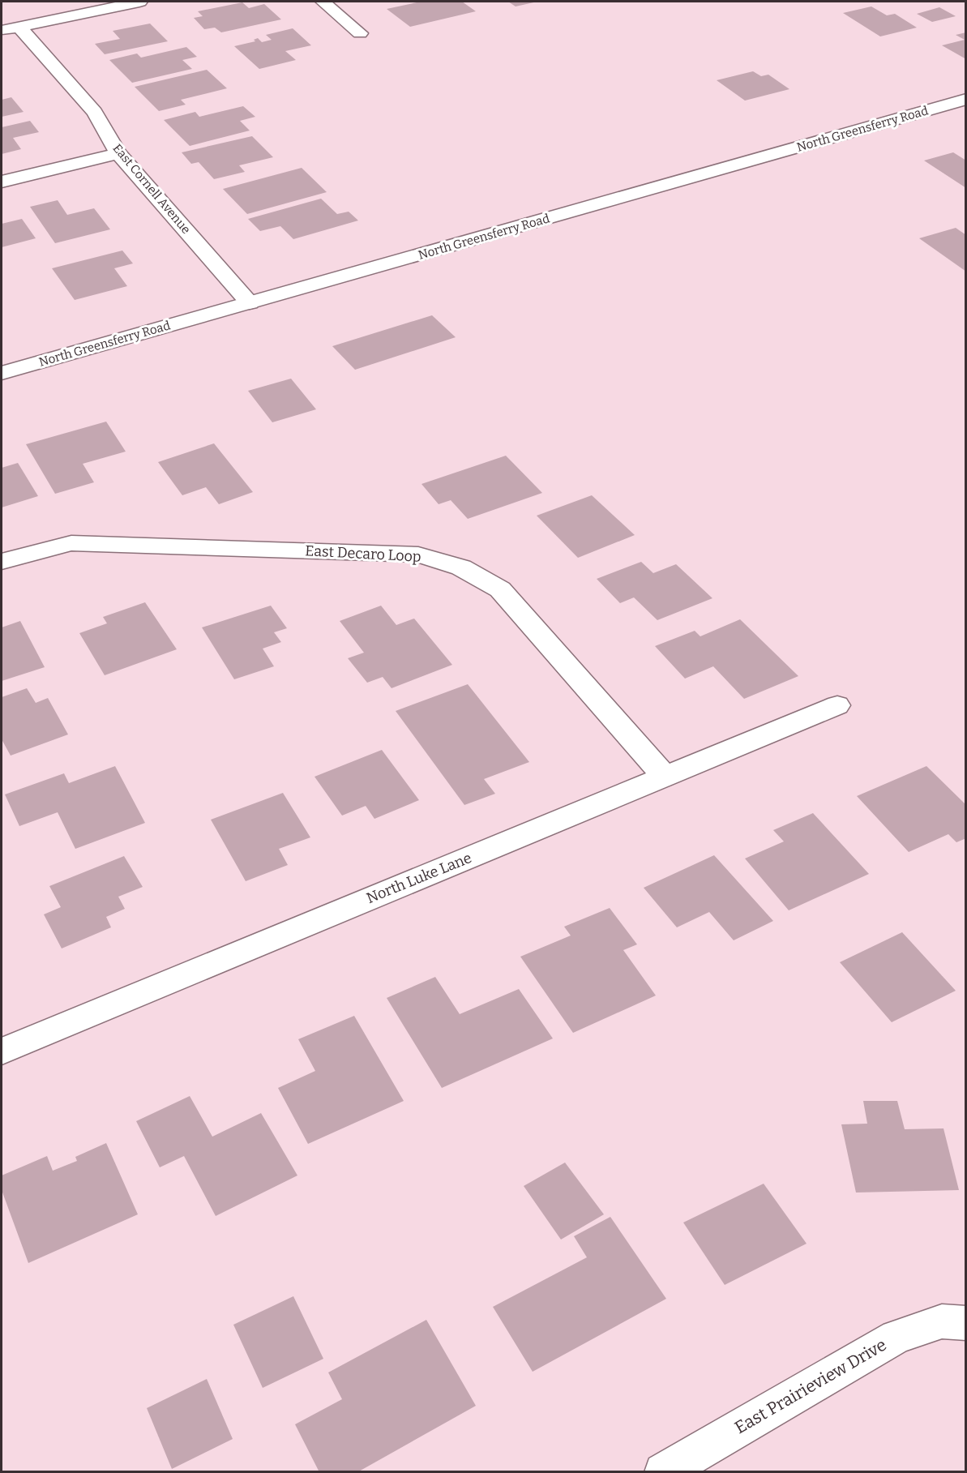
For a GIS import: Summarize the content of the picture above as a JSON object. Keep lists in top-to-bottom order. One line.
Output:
{"streets":{"street":["North Greensferry Road","East Cornell Avenue","East Decaro Loop","North Luke Lane","East Prairieview Drive"]},"crossings":[["North Greensferry Road","East Cornell Avenue"],["East Decaro Loop","North Luke Lane"]]}
